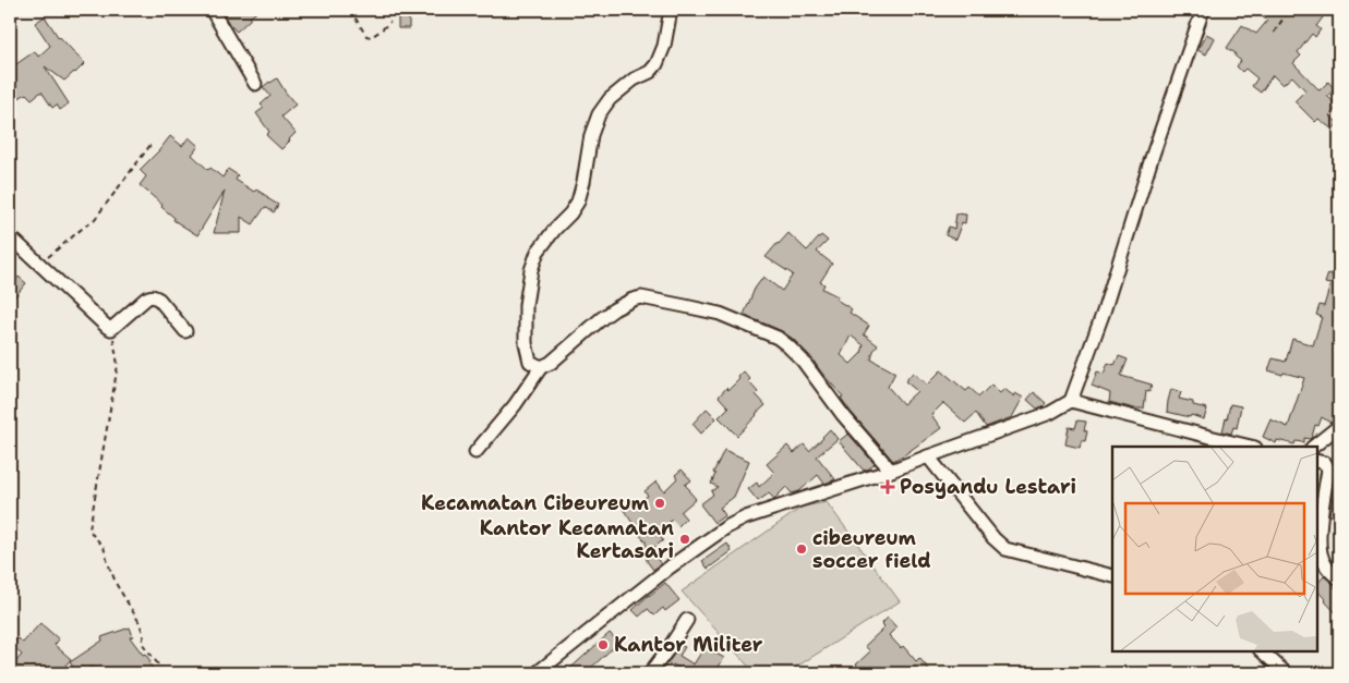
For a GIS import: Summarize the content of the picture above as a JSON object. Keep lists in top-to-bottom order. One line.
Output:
{"places":{"health":["Posyandu Lestari"],"other":["Kecamatan Cibeureum","Kantor Kecamatan Kertasari","cibeureum soccer field","Kantor Militer"]}}
